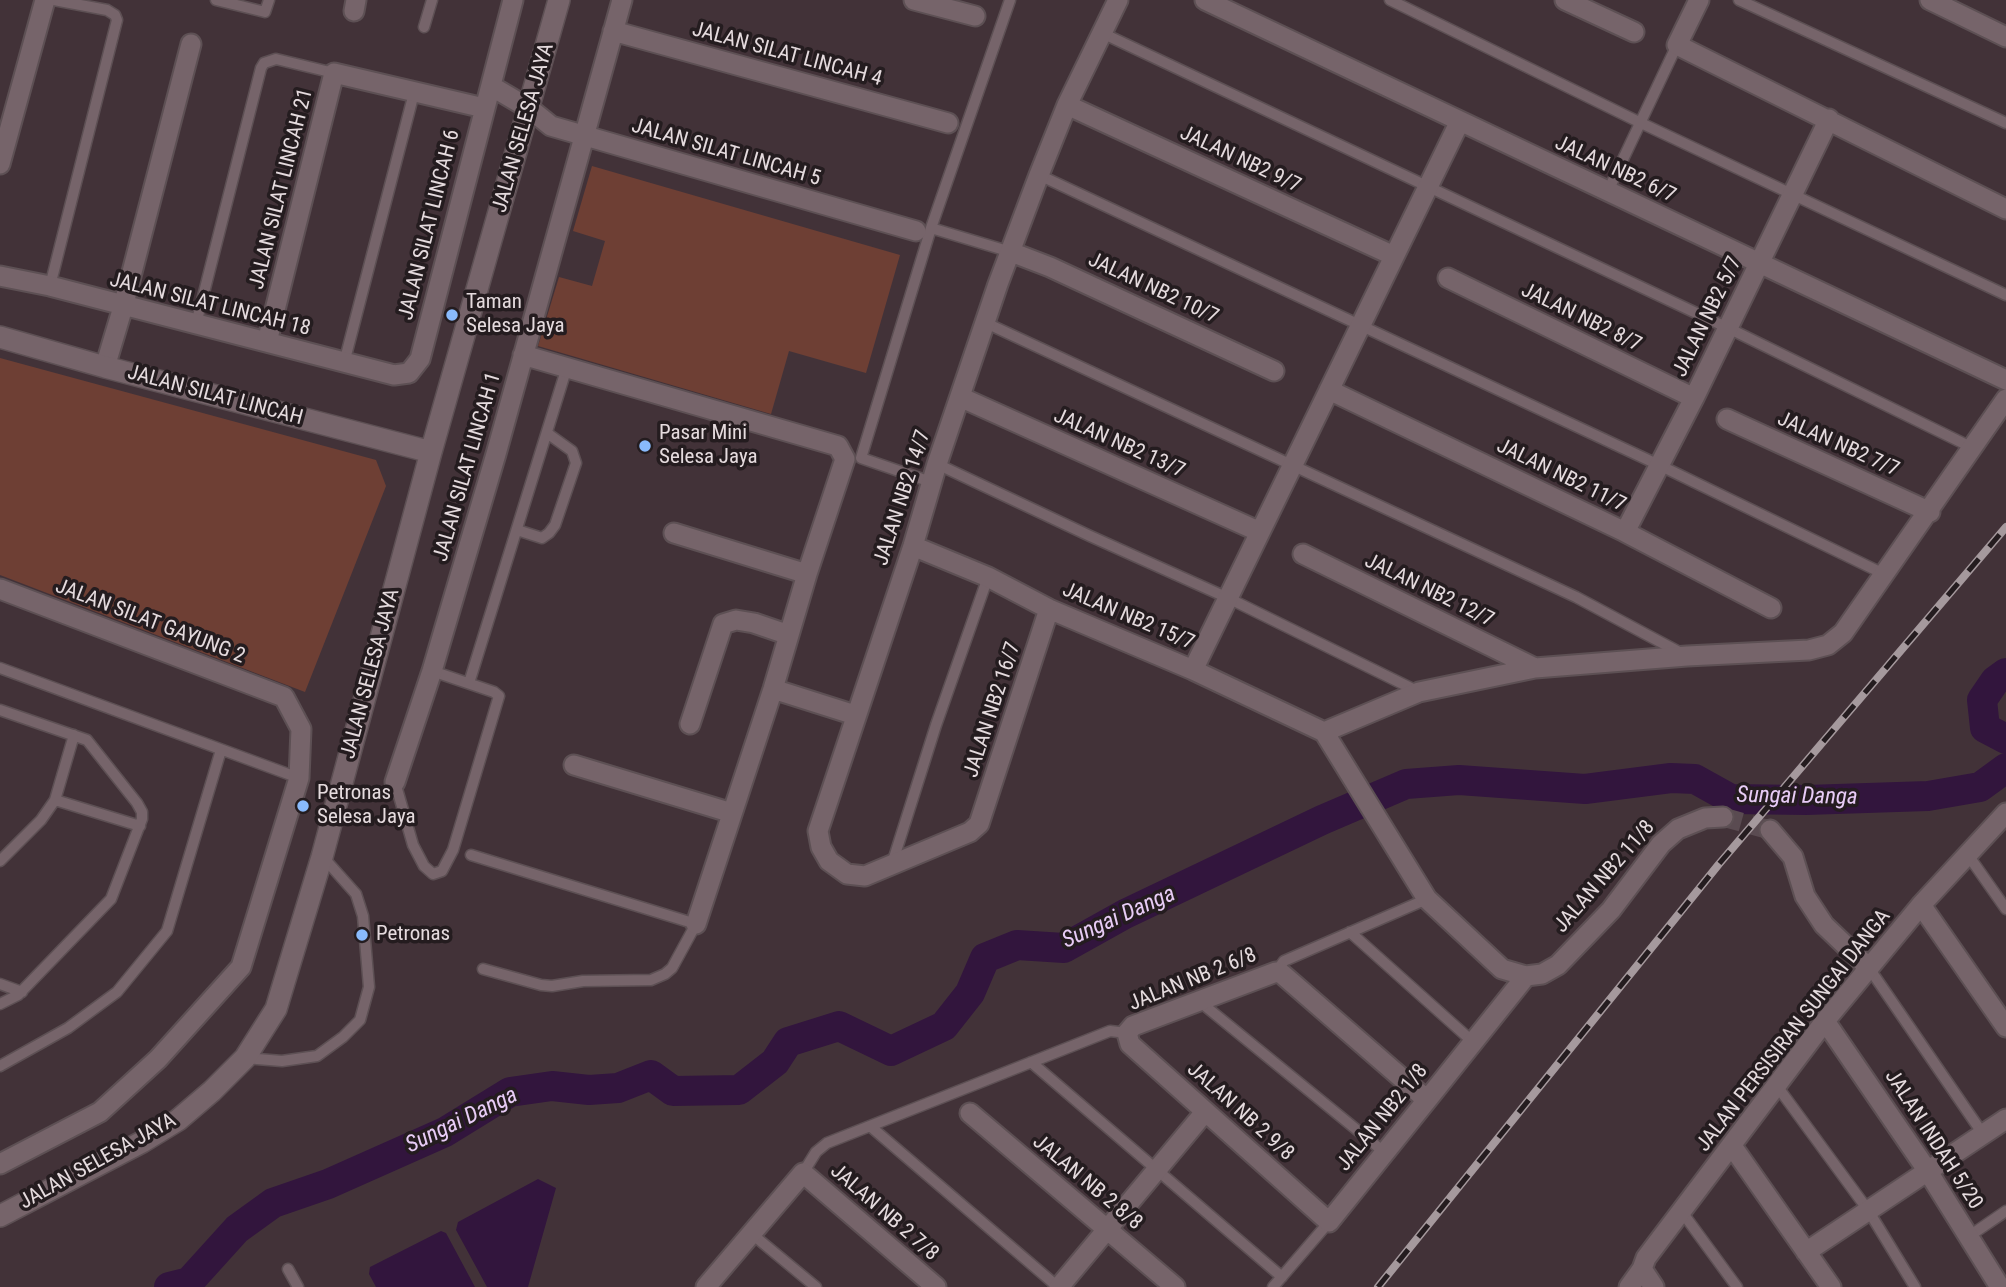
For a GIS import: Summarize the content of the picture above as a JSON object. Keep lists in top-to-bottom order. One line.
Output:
{"streets":{"street":["JALAN SILAT LINCAH 4","JALAN SELESA JAYA","JALAN SILAT LINCAH 5","JALAN NB2 9/7","JALAN NB2 6/7","JALAN SILAT LINCAH 21","JALAN SILAT LINCAH 6","JALAN NB2 10/7","JALAN SILAT LINCAH 18","JALAN NB2 5/7","JALAN NB2 8/7","JALAN SILAT LINCAH","JALAN NB2 13/7","JALAN NB2 7/7","JALAN SILAT LINCAH 1","JALAN NB2 11/7","JALAN NB2 14/7","JALAN NB2 12/7","JALAN NB2 15/7","JALAN SILAT GAYUNG 2","JALAN NB2 16/7","JALAN NB2 11/8","JALAN NB 2 6/8","JALAN PERSISIRAN SUNGAI DANGA","JALAN NB 2 9/8","JALAN NB2 1/8","JALAN INDAH 5/20","JALAN NB 2 8/8","JALAN NB 2 7/8"]},"crossings":[["JALAN SILAT LINCAH 4","JALAN SILAT LINCAH 1"],["JALAN SELESA JAYA","JALAN SILAT LINCAH 5"],["JALAN SELESA JAYA","JALAN SILAT LINCAH"],["JALAN SILAT LINCAH 5","JALAN SILAT LINCAH 1"],["JALAN NB2 9/7","JALAN NB2 14/7"],["JALAN NB2 6/7","JALAN NB2 5/7"],["JALAN SILAT LINCAH 21","JALAN SILAT LINCAH 6"],["JALAN SILAT LINCAH 21","JALAN SILAT LINCAH 18"],["JALAN SILAT LINCAH 6","JALAN SILAT LINCAH 18"],["JALAN NB2 10/7","JALAN NB2 14/7"],["JALAN NB2 5/7","JALAN NB2 8/7"],["JALAN NB2 5/7","JALAN NB2 11/7"],["JALAN NB2 13/7","JALAN NB2 14/7"],["JALAN NB2 14/7","JALAN NB2 15/7"],["JALAN NB2 14/7","JALAN NB2 16/7"],["JALAN NB2 15/7","JALAN NB2 16/7"],["JALAN NB2 11/8","JALAN NB2 1/8"],["JALAN NB 2 6/8","JALAN NB 2 9/8"],["JALAN PERSISIRAN SUNGAI DANGA","JALAN INDAH 5/20"],["JALAN NB 2 9/8","JALAN NB2 1/8"]],"water":["Sungai Danga"],"places":["Taman Selesa Jaya","Pasar Mini Selesa Jaya","Petronas Selesa Jaya","Petronas"]}
